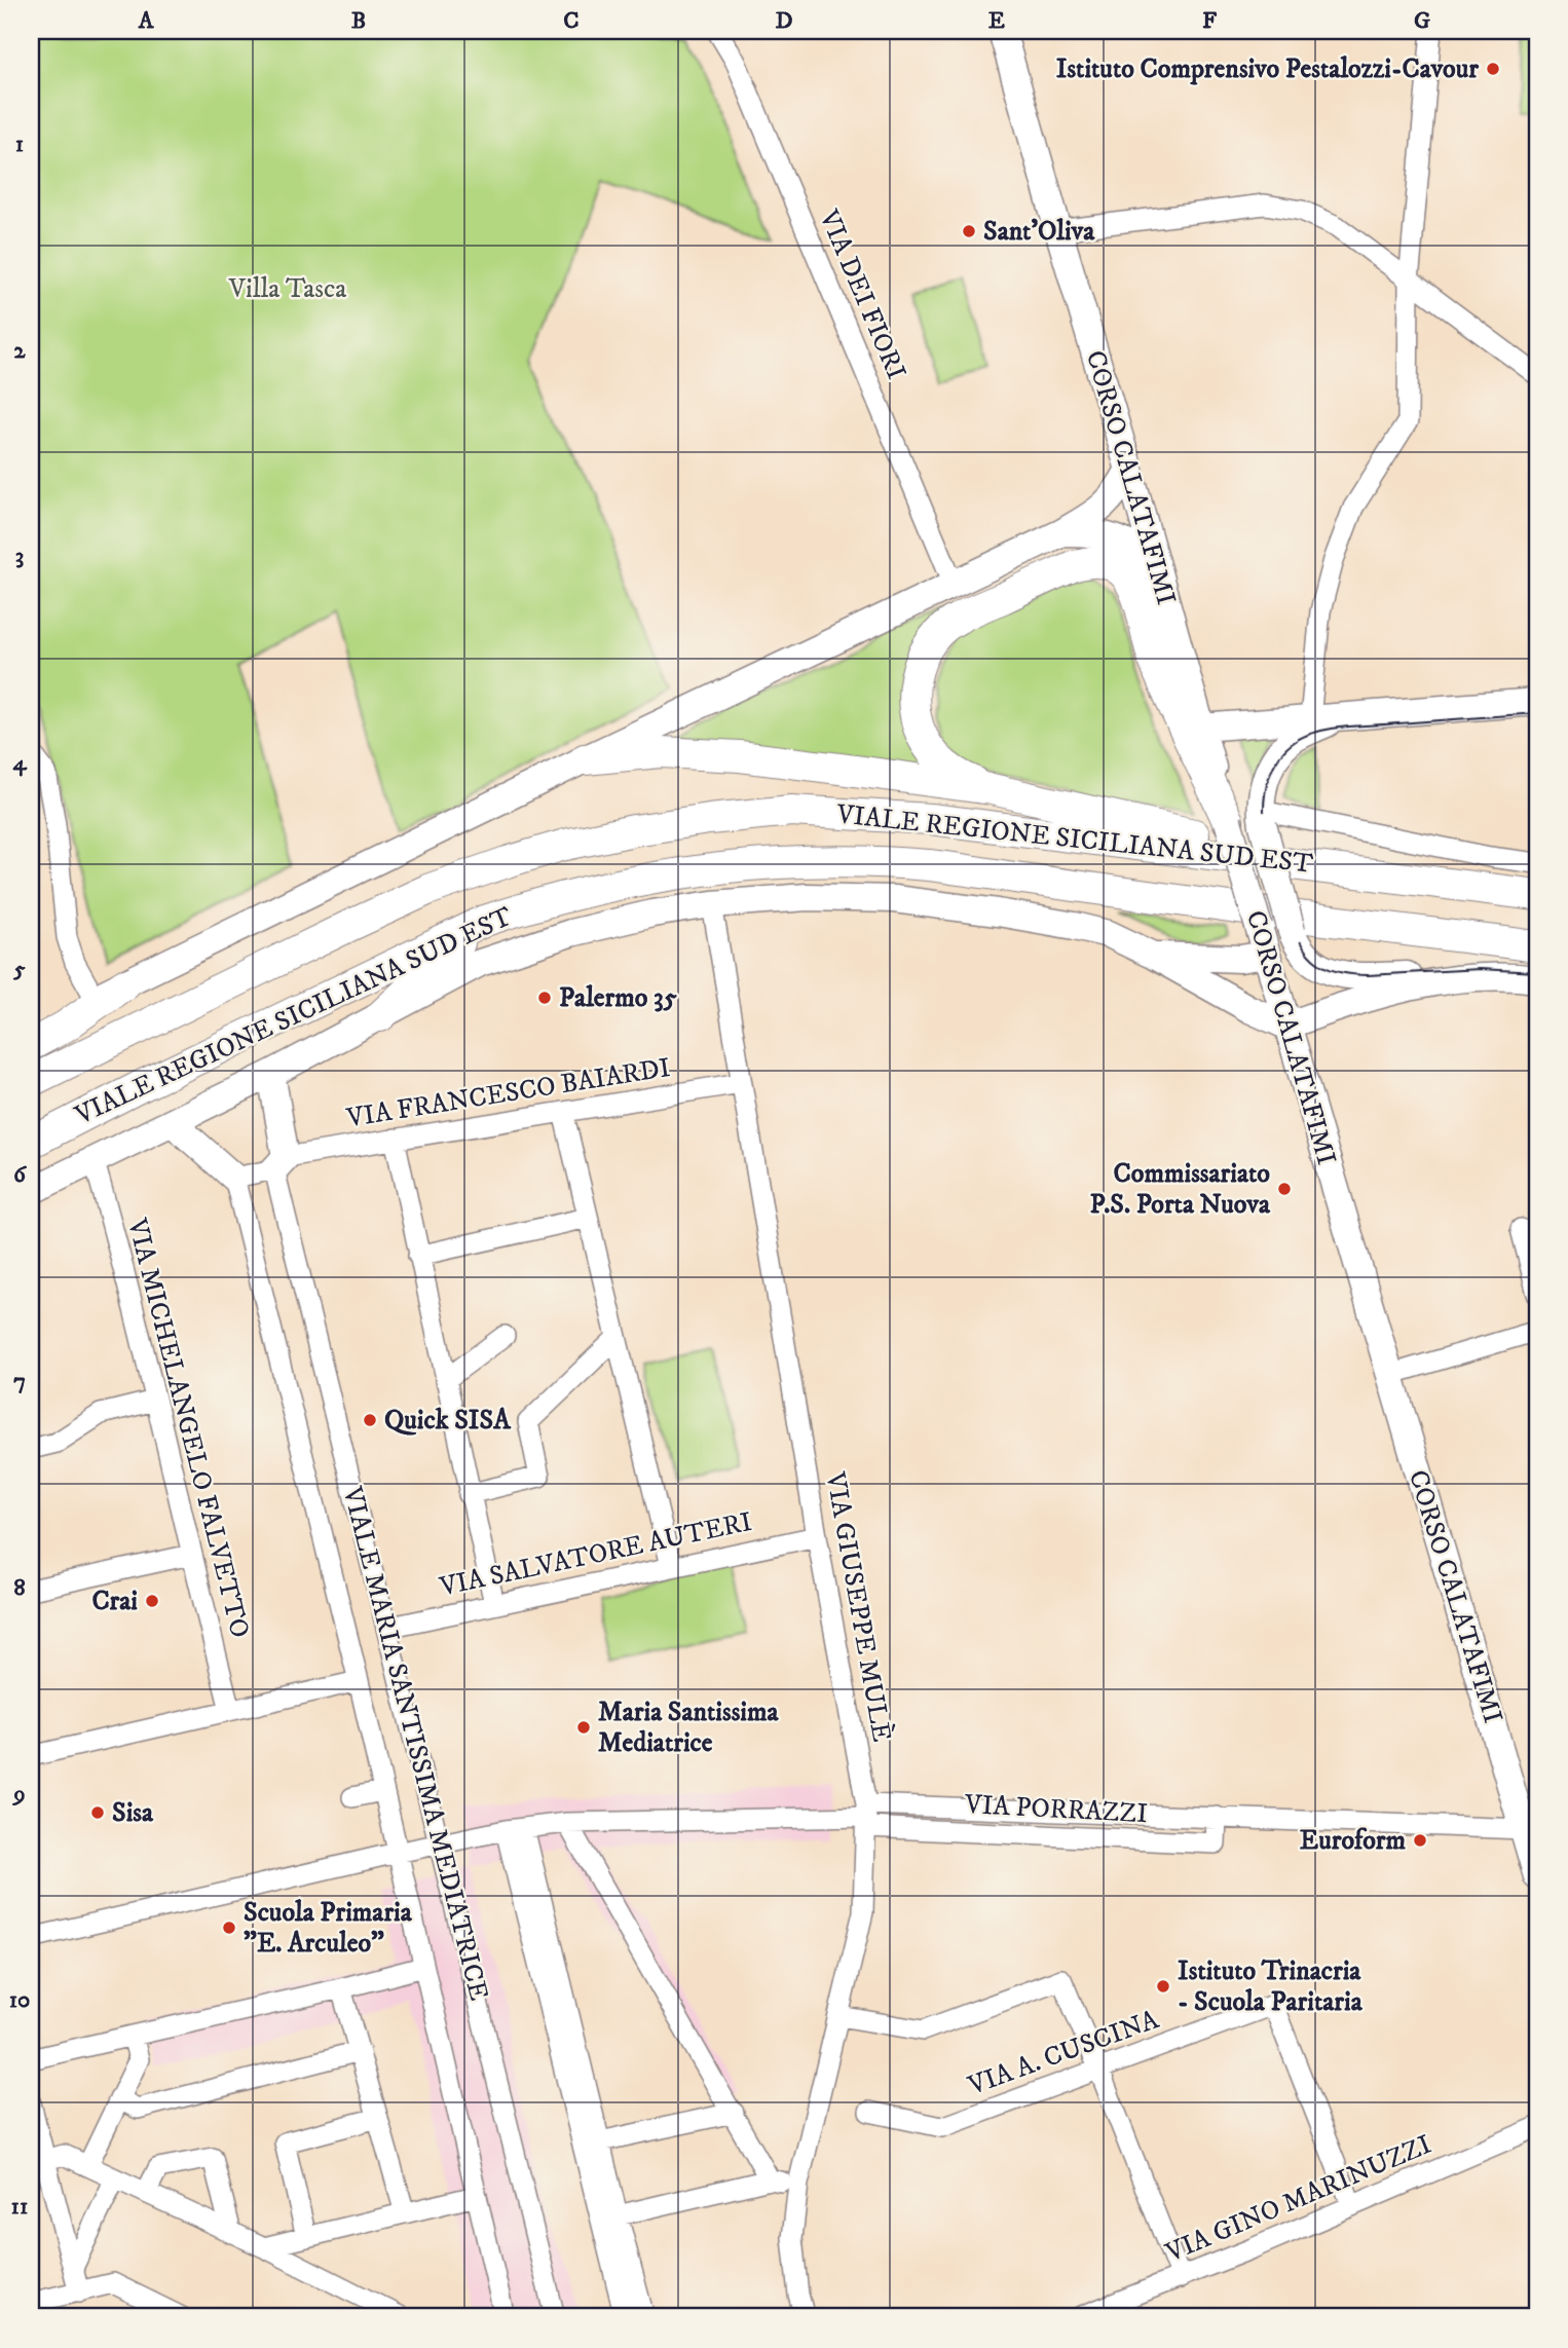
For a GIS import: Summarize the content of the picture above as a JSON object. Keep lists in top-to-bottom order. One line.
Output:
{"streets":{"main road":["VIALE REGIONE SICILIANA SUD EST"],"street":["VIA DEI FIORI","CORSO CALATAFIMI","VIA FRANCESCO BAIARDI","VIA MICHELANGELO FALVETTO","VIA SALVATORE AUTERI","VIA GIUSEPPE MULÈ","VIALE MARIA SANTISSIMA MEDIATRICE","VIA PORRAZZI","VIA A. CUSCINA","VIA GINO MARINUZZI"]},"crossings":[["CORSO CALATAFIMI","VIALE REGIONE SICILIANA SUD EST"],["CORSO CALATAFIMI","VIA PORRAZZI"],["VIALE REGIONE SICILIANA SUD EST","VIA MICHELANGELO FALVETTO"],["VIALE REGIONE SICILIANA SUD EST","VIA GIUSEPPE MULÈ"],["VIALE REGIONE SICILIANA SUD EST","VIALE MARIA SANTISSIMA MEDIATRICE"],["VIA FRANCESCO BAIARDI","VIA GIUSEPPE MULÈ"],["VIA FRANCESCO BAIARDI","VIALE MARIA SANTISSIMA MEDIATRICE"],["VIA SALVATORE AUTERI","VIA GIUSEPPE MULÈ"],["VIA SALVATORE AUTERI","VIALE MARIA SANTISSIMA MEDIATRICE"],["VIA GIUSEPPE MULÈ","VIA PORRAZZI"],["VIA A. CUSCINA","VIA GINO MARINUZZI"]],"parks":["Villa Tasca"],"places":["Istituto Comprensivo Pestalozzi-Cavour","Sant'Oliva","Palermo 35","Commissariato P.S. Porta Nuova","Quick SISA","Crai","Maria Santissima Mediatrice","Sisa","Euroform","Scuola Primaria \"E. Arculeo\"","Istituto Trinacria - Scuola Paritaria"],"grid":{"columns":["A","B","C","D","E","F","G"],"rows":["1","2","3","4","5","6","7","8","9","10","11"]}}
